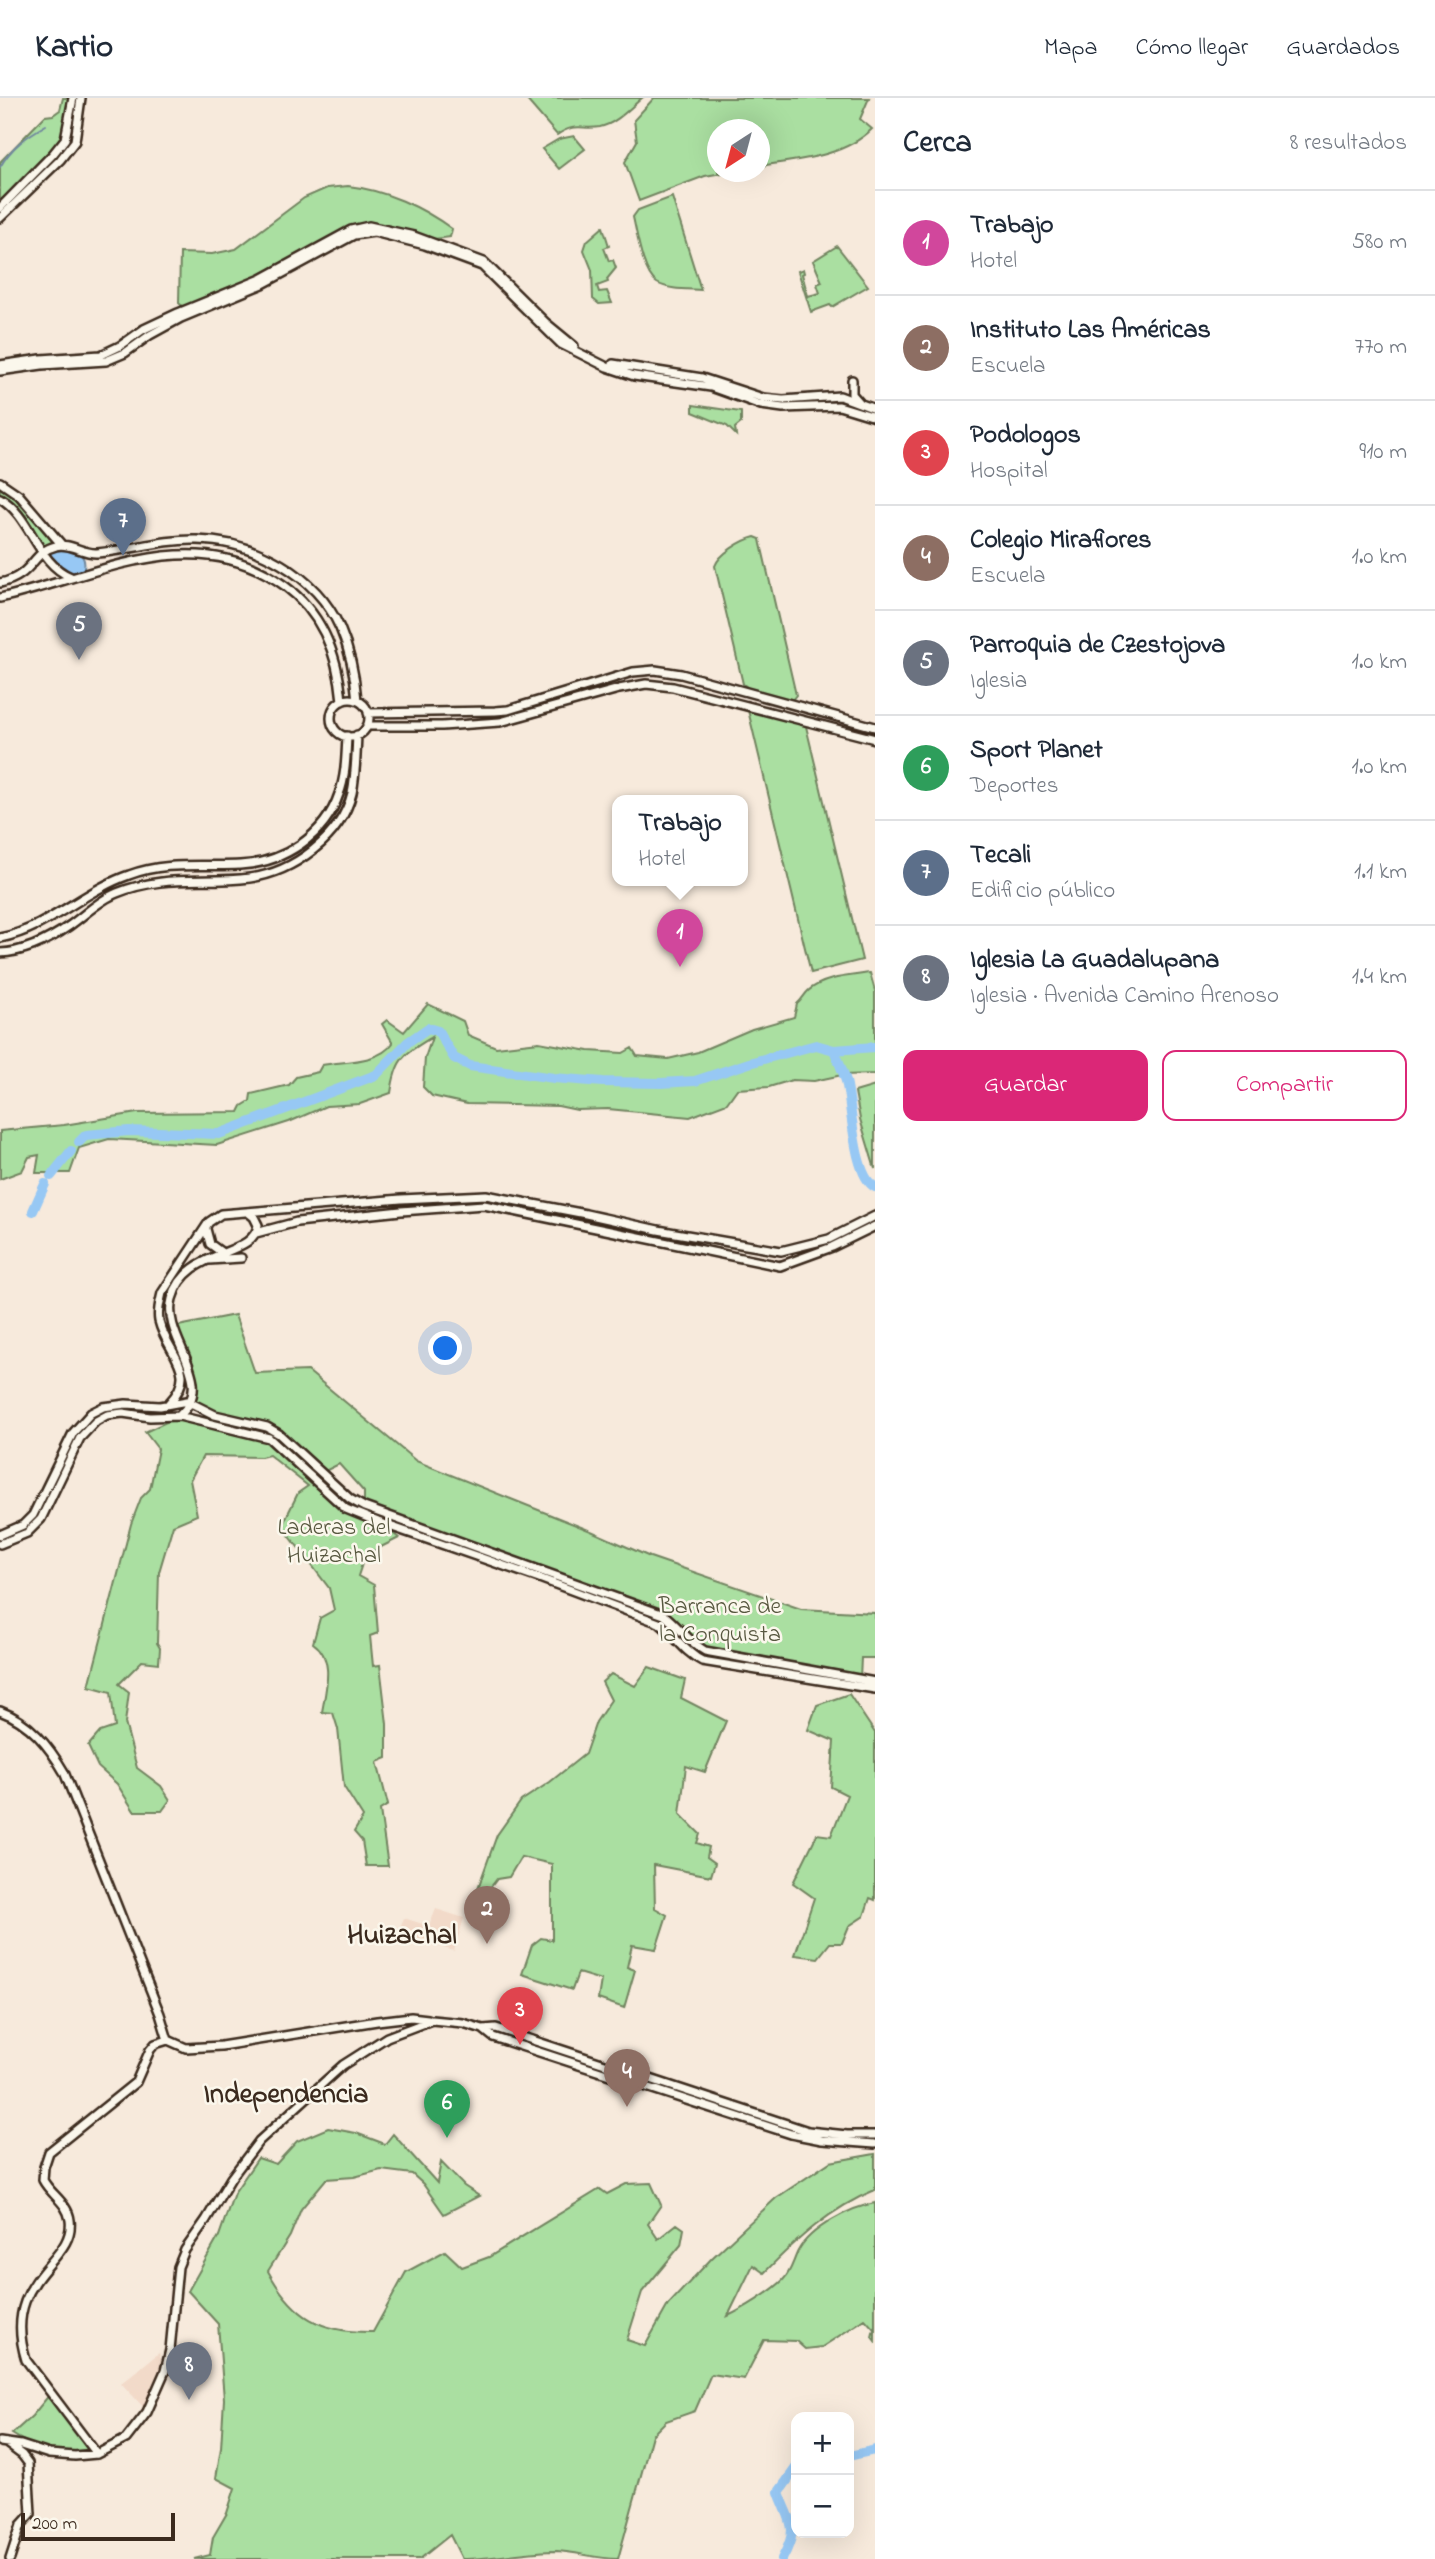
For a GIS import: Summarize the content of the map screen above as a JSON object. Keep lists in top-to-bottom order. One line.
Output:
{"districts":["Huizachal","Independencia"],"parks":["Laderas del Huizachal","Barranca de la Conquista"],"scale_bar":"200 m","north":"bottom left","page":{"header":"Kartio","nav":["Mapa","Cómo llegar","Guardados"],"heading":["Cerca","8 resultados"],"list":[{"mark":"1","name":"Trabajo","note":"Hotel","value":"580 m"},{"mark":"2","name":"Instituto Las Américas","note":"Escuela","value":"770 m"},{"mark":"3","name":"Podologos","note":"Hospital","value":"910 m"},{"mark":"4","name":"Colegio Miraflores","note":"Escuela","value":"1.0 km"},{"mark":"5","name":"Parroquia de Czestojova","note":"Iglesia","value":"1.0 km"},{"mark":"6","name":"Sport Planet","note":"Deportes","value":"1.0 km"},{"mark":"7","name":"Tecali","note":"Edificio público","value":"1.1 km"},{"mark":"8","name":"Iglesia La Guadalupana","note":"Iglesia · Avenida Camino Arenoso","value":"1.4 km"}],"pins":["7","5","1","2","3","4","6","8"],"popup":["Trabajo","Hotel"],"buttons":["Guardar","Compartir"],"map_buttons":["+","−"],"scale":"200 m"}}
